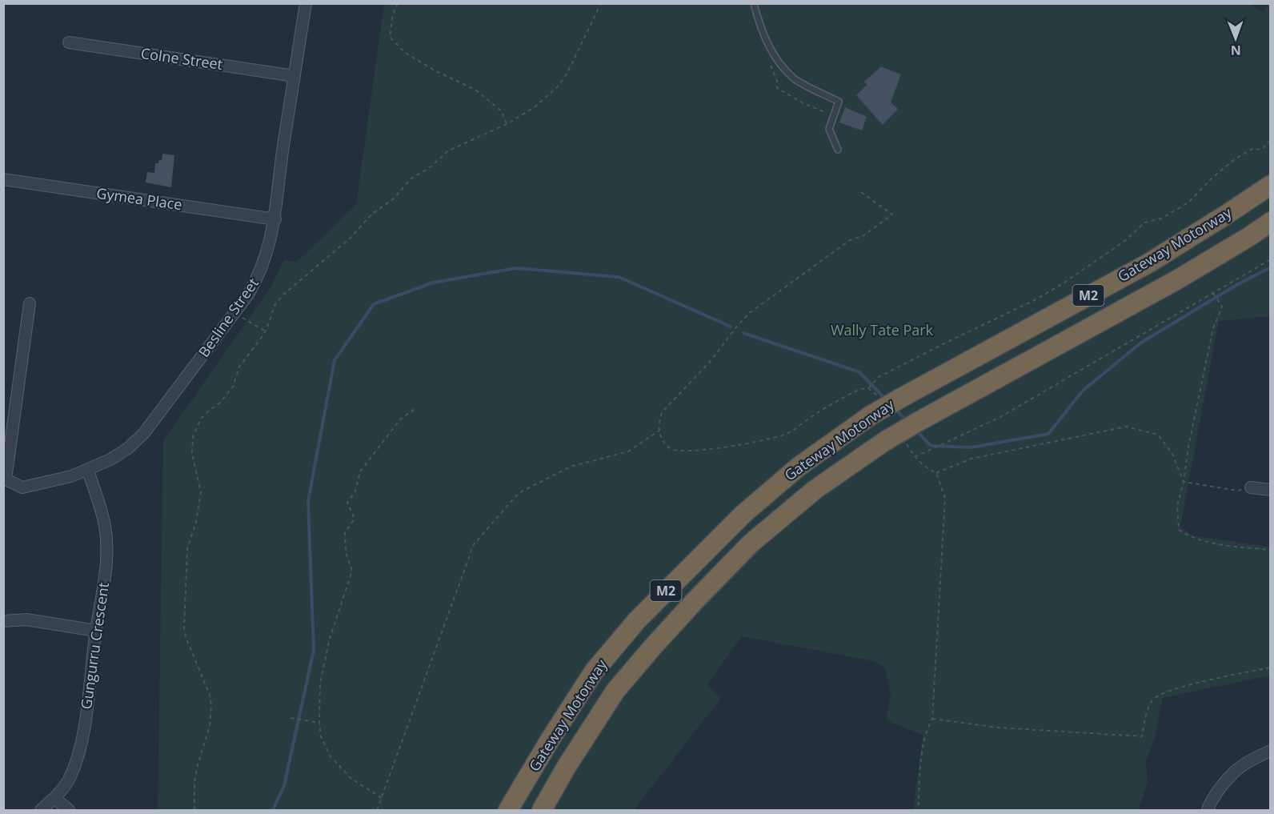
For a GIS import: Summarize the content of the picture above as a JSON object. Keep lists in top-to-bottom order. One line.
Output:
{"streets":{"highway":["Gateway Motorway","M2"],"street":["Colne Street","Gymea Place","Besline Street","Gungurru Crescent"]},"crossings":[["Colne Street","Besline Street"],["Gymea Place","Besline Street"],["Besline Street","Gungurru Crescent"]],"parks":["Wally Tate Park"],"north":"bottom"}
